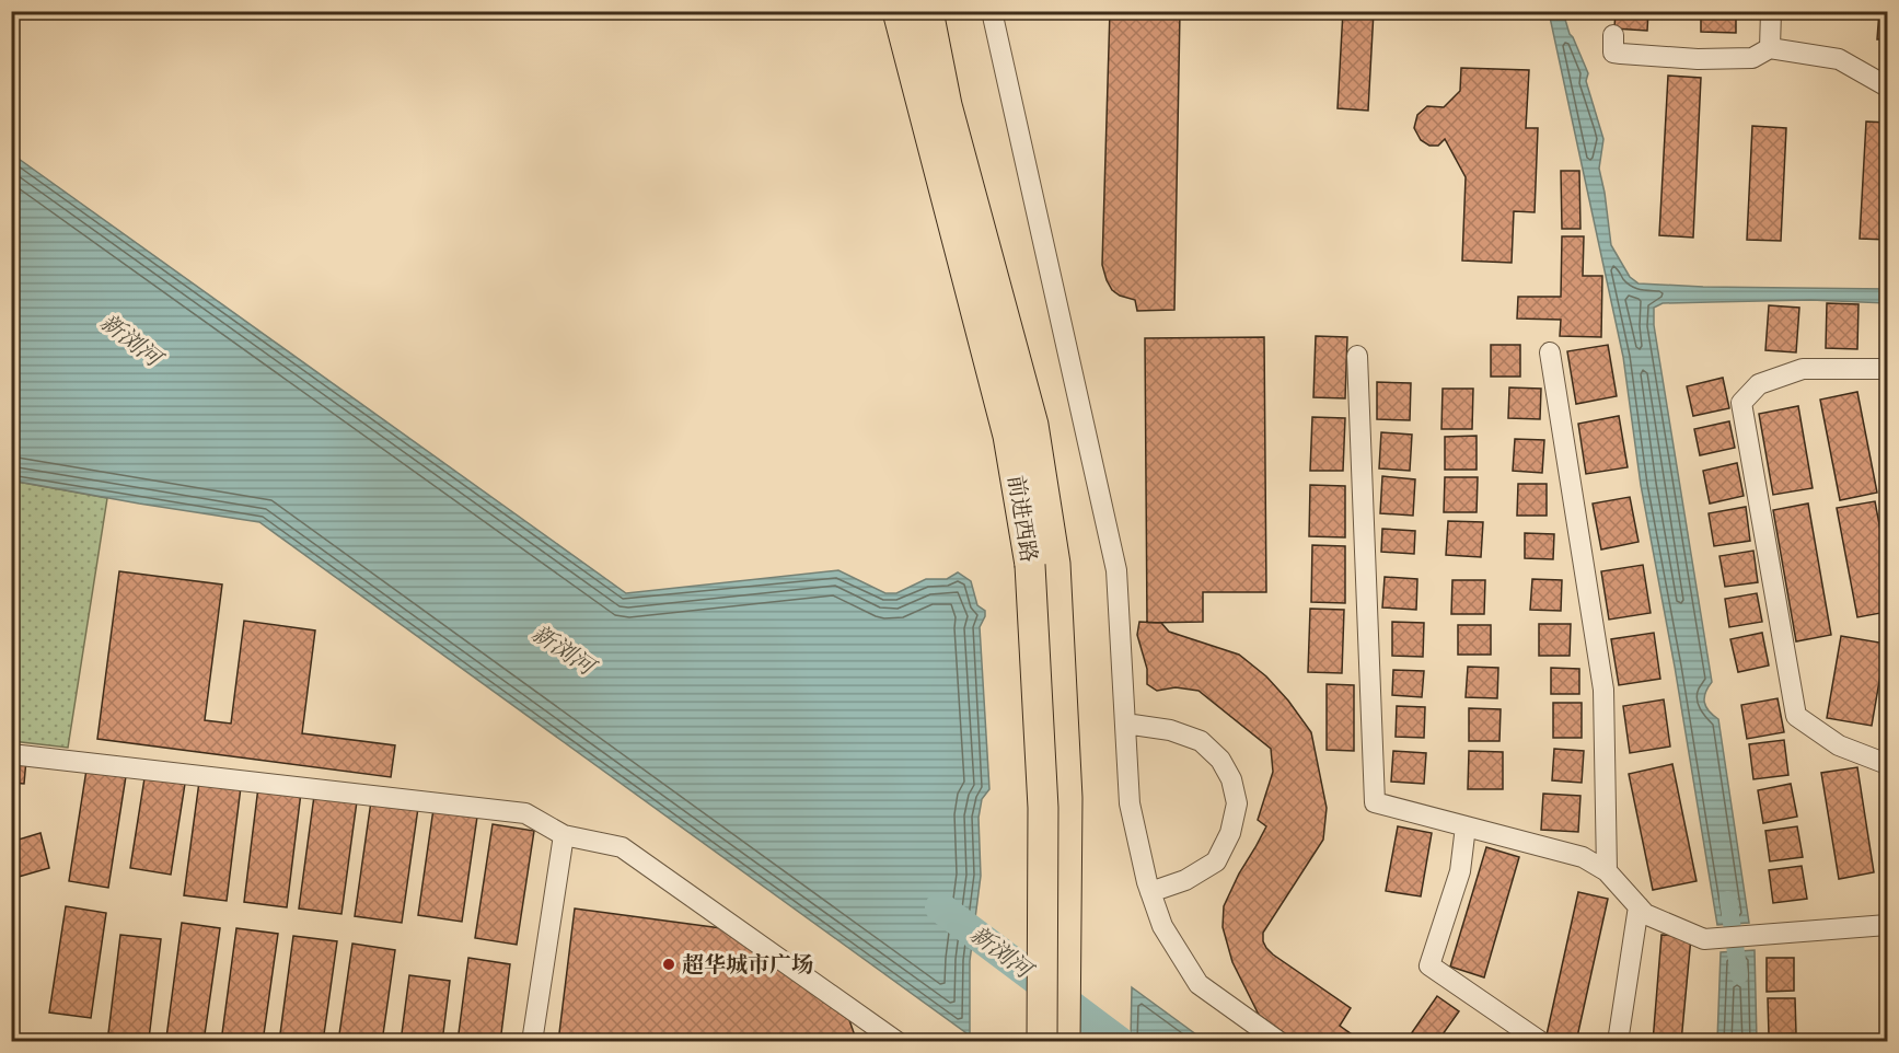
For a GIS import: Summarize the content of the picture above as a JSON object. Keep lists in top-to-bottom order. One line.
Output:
{"streets":{"main road":["前进西路"]},"water":["新浏河"],"places":["超华城市广场"]}
